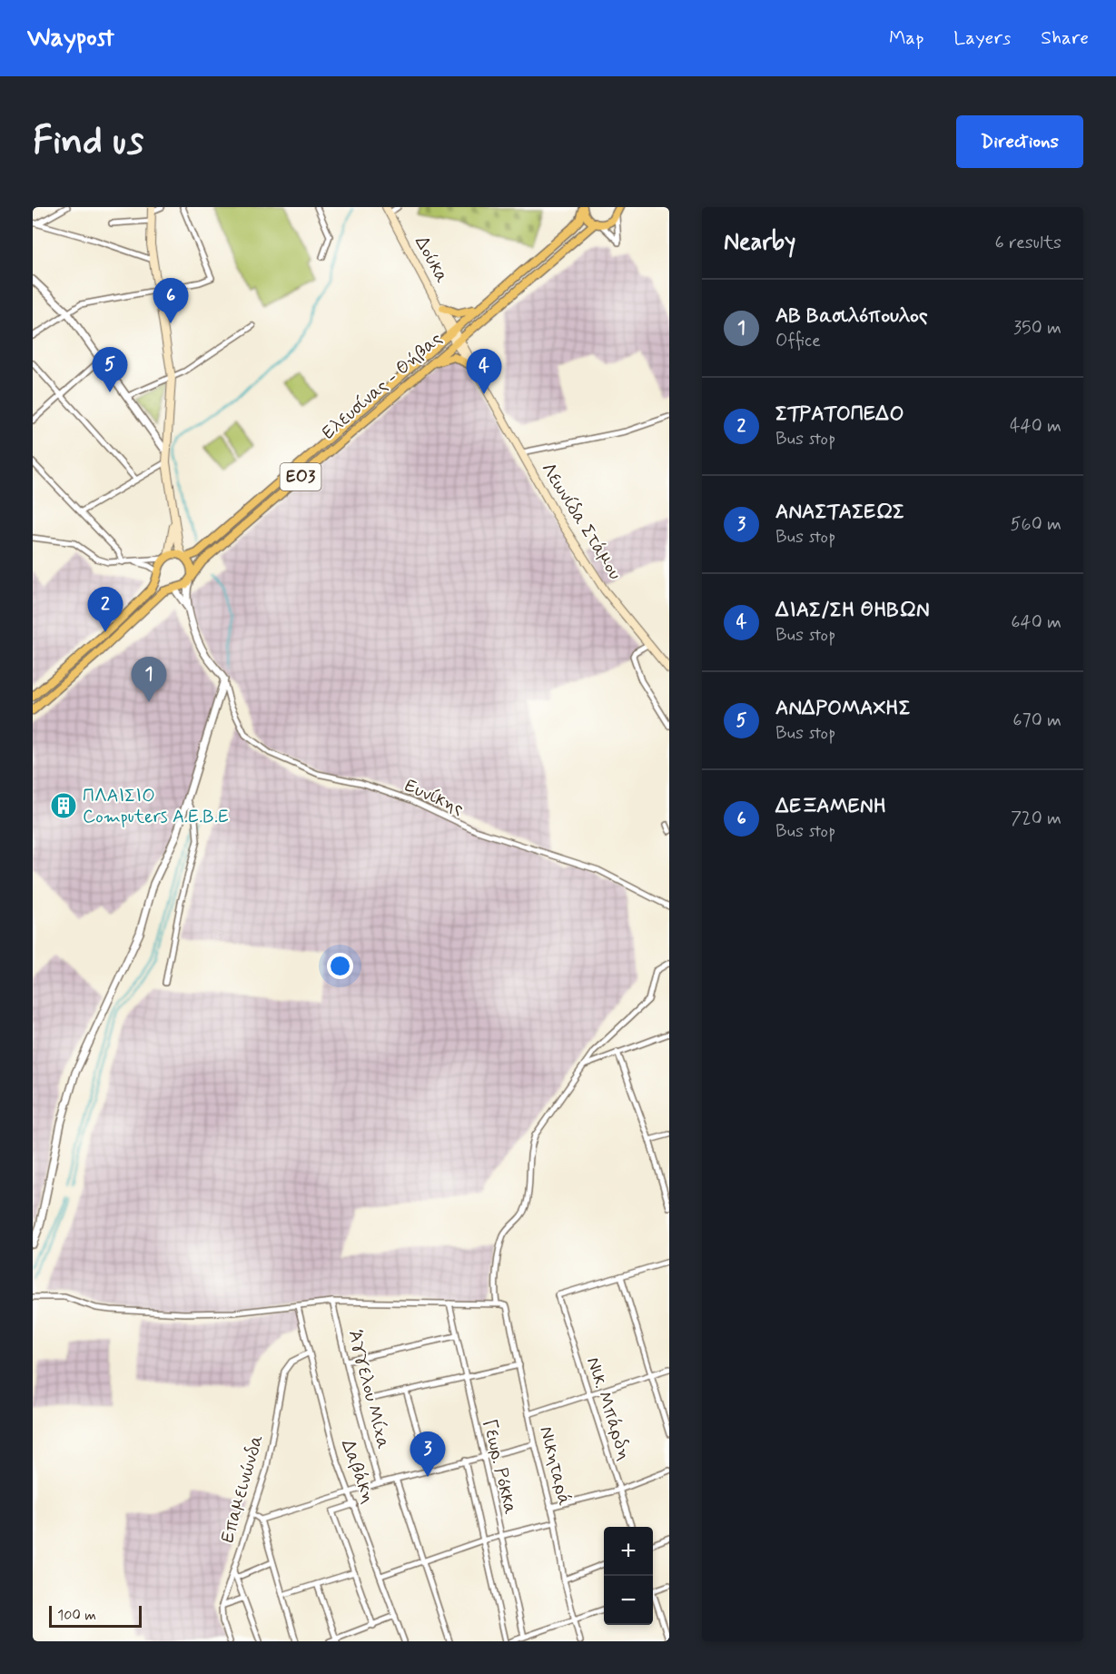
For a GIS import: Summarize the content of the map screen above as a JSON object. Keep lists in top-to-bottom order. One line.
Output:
{"streets":{"main road":["Δούκα","Ελευσίνας - Θήβας","ΕΟ3","Λεωνίδα Στάμου"],"street":["Ευνίκης","Άγγελου Μίχα","Νικ. Μπάρδη","Νικηταρά","Γεωρ. Ρόκκα","Δαβάκη","Επαμεινώνδα"]},"crossings":[["Δούκα","Ελευσίνας - Θήβας"],["Δούκα","ΕΟ3"],["Δούκα","Λεωνίδα Στάμου"],["Ελευσίνας - Θήβας","ΕΟ3"],["Ελευσίνας - Θήβας","Λεωνίδα Στάμου"],["ΕΟ3","Λεωνίδα Στάμου"],["Δαβάκη","Επαμεινώνδα"]],"places":{"building":["ΠΛΑΙΣΙΟ Computers Α.Ε.Β.Ε"]},"scale_bar":"100 m","page":{"header":"Waypost","nav":["Map","Layers","Share"],"buttons":"Directions","title":"Find us","heading":["Nearby","6 results"],"pins":["6","5","4","2","1","3"],"list":[{"mark":"1","name":"ΑΒ Βασιλόπουλος","note":"Office","value":"350 m"},{"mark":"2","name":"ΣΤΡΑΤΟΠΕΔΟ","note":"Bus stop","value":"440 m"},{"mark":"3","name":"ΑΝΑΣΤΑΣΕΩΣ","note":"Bus stop","value":"560 m"},{"mark":"4","name":"ΔΙΑΣ/ΣΗ ΘΗΒΩΝ","note":"Bus stop","value":"640 m"},{"mark":"5","name":"ΑΝΔΡΟΜΑΧΗΣ","note":"Bus stop","value":"670 m"},{"mark":"6","name":"ΔΕΞΑΜΕΝΗ","note":"Bus stop","value":"720 m"}],"map_buttons":["+","−"],"scale":"100 m"}}
